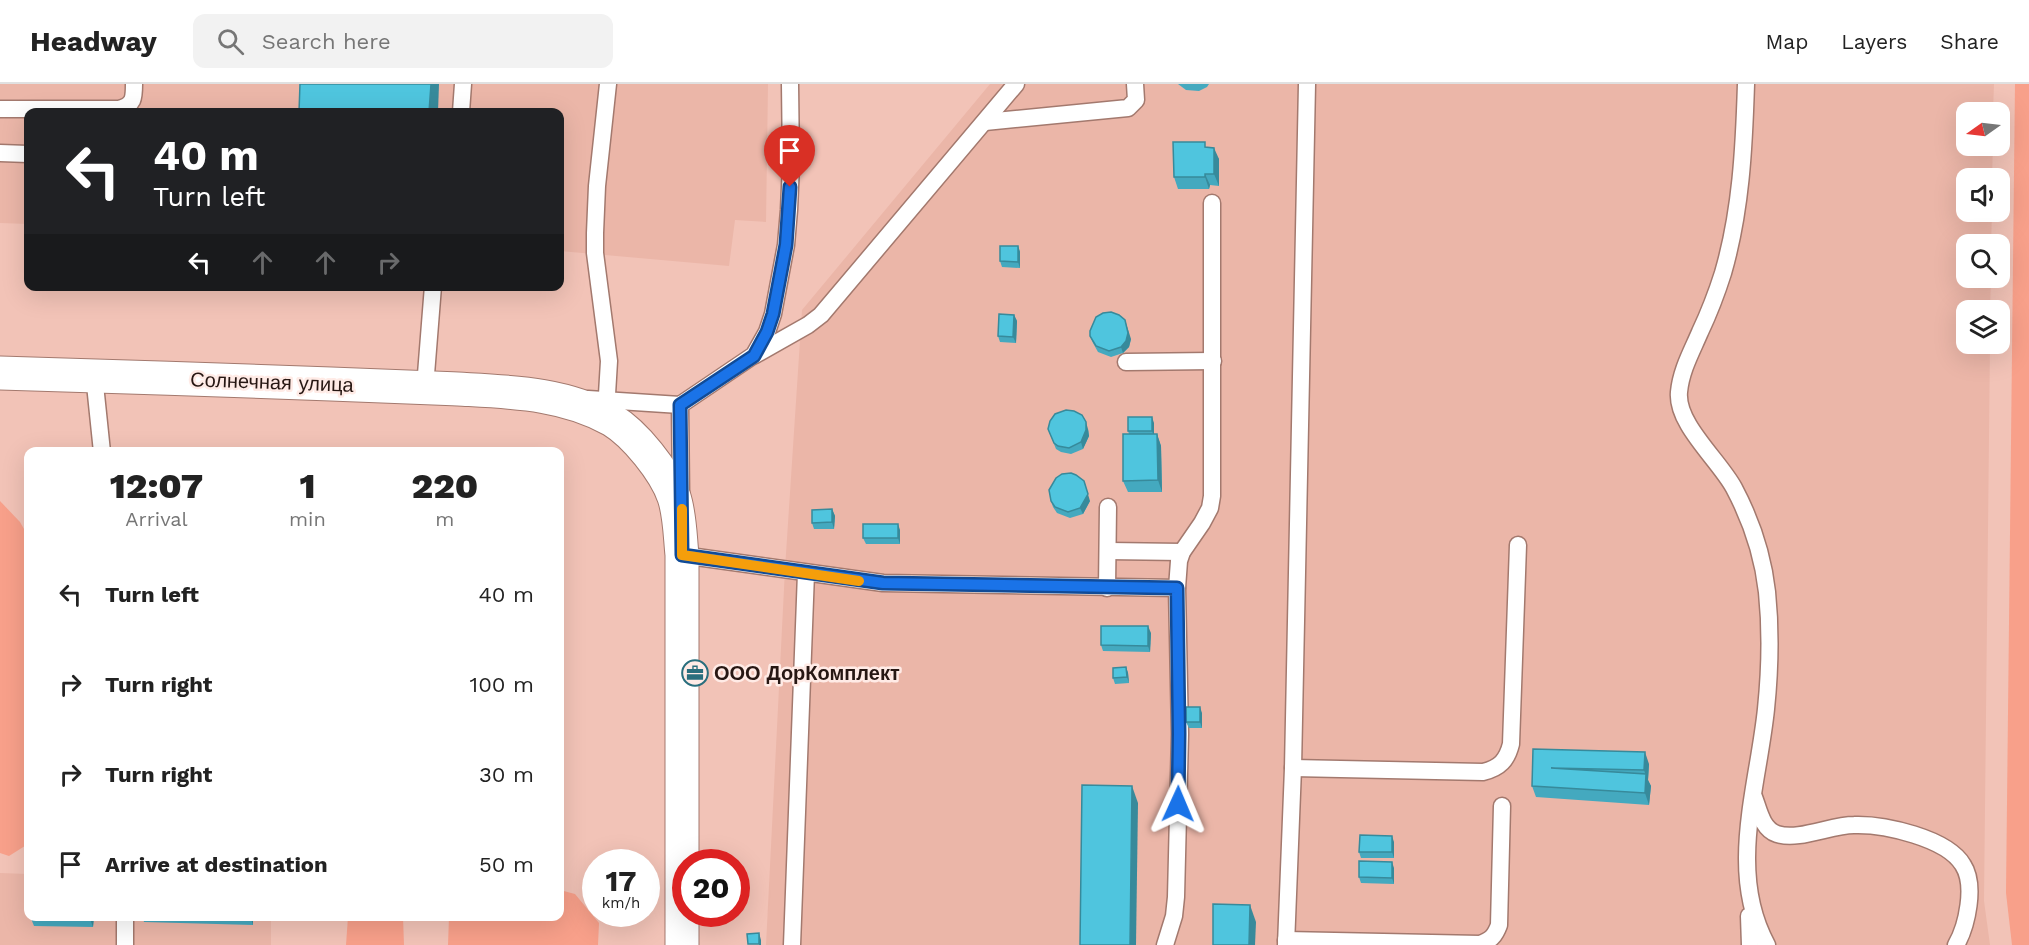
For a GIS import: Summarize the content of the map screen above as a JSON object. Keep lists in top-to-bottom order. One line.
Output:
{"streets":{"street":["Солнечная улица"]},"places":{"office":["ООО ДорКомплект"]},"north":"left","page":{"header":"Headway","search":"Search here","nav":["Map","Layers","Share"],"turn":["40 m","Turn left"],"eta":["12:07","Arrival","1","min","220","m"],"list":[{"name":"Turn left","value":"40 m"},{"name":"Turn right","value":"100 m"},{"name":"Turn right","value":"30 m"},{"name":"Arrive at destination","value":"50 m"}],"speed":"17 km/h","limit":"20"}}
